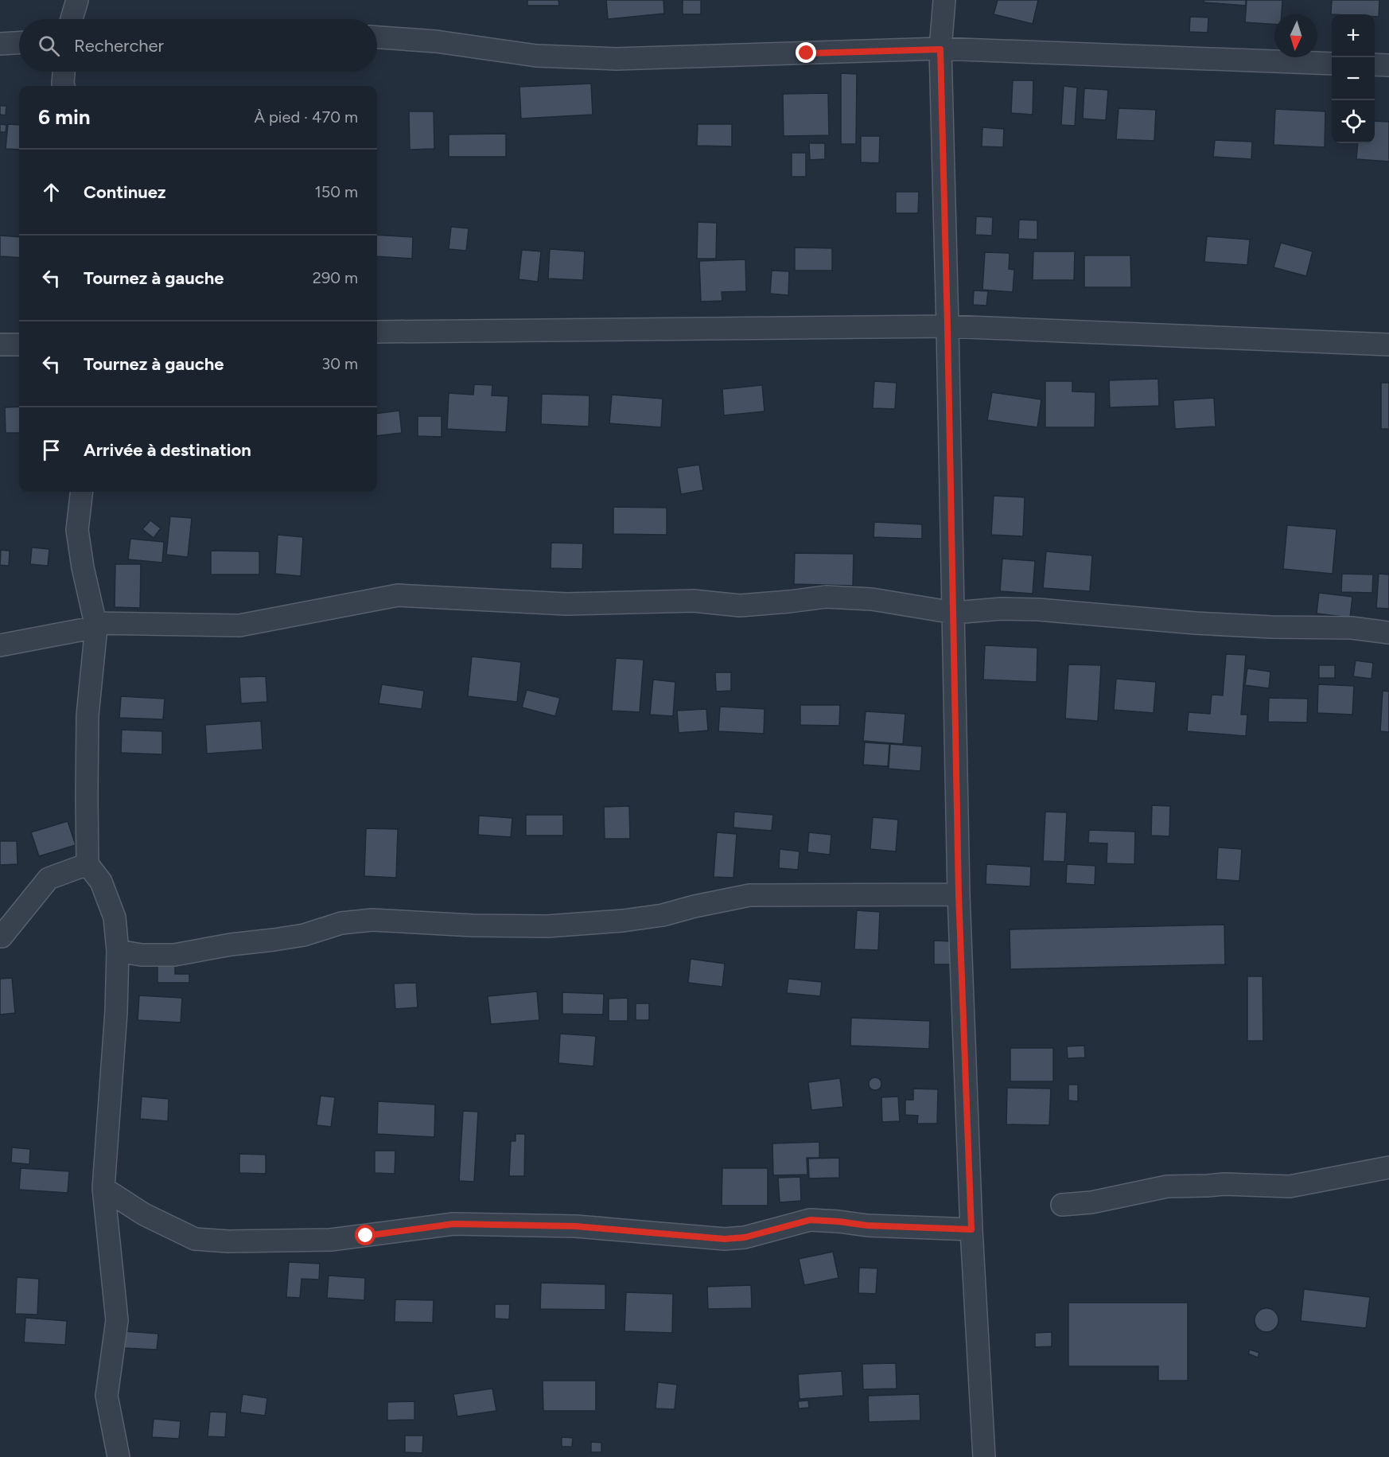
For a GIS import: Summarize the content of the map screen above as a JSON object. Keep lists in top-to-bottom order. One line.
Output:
{"north":"bottom","page":{"map_buttons":["+","−"],"search":"Rechercher","heading":["6 min","À pied · 470 m"],"list":[["Continuez","150 m"],["Tournez à gauche","290 m"],["Tournez à gauche","30 m"],"Arrivée à destination"]}}
